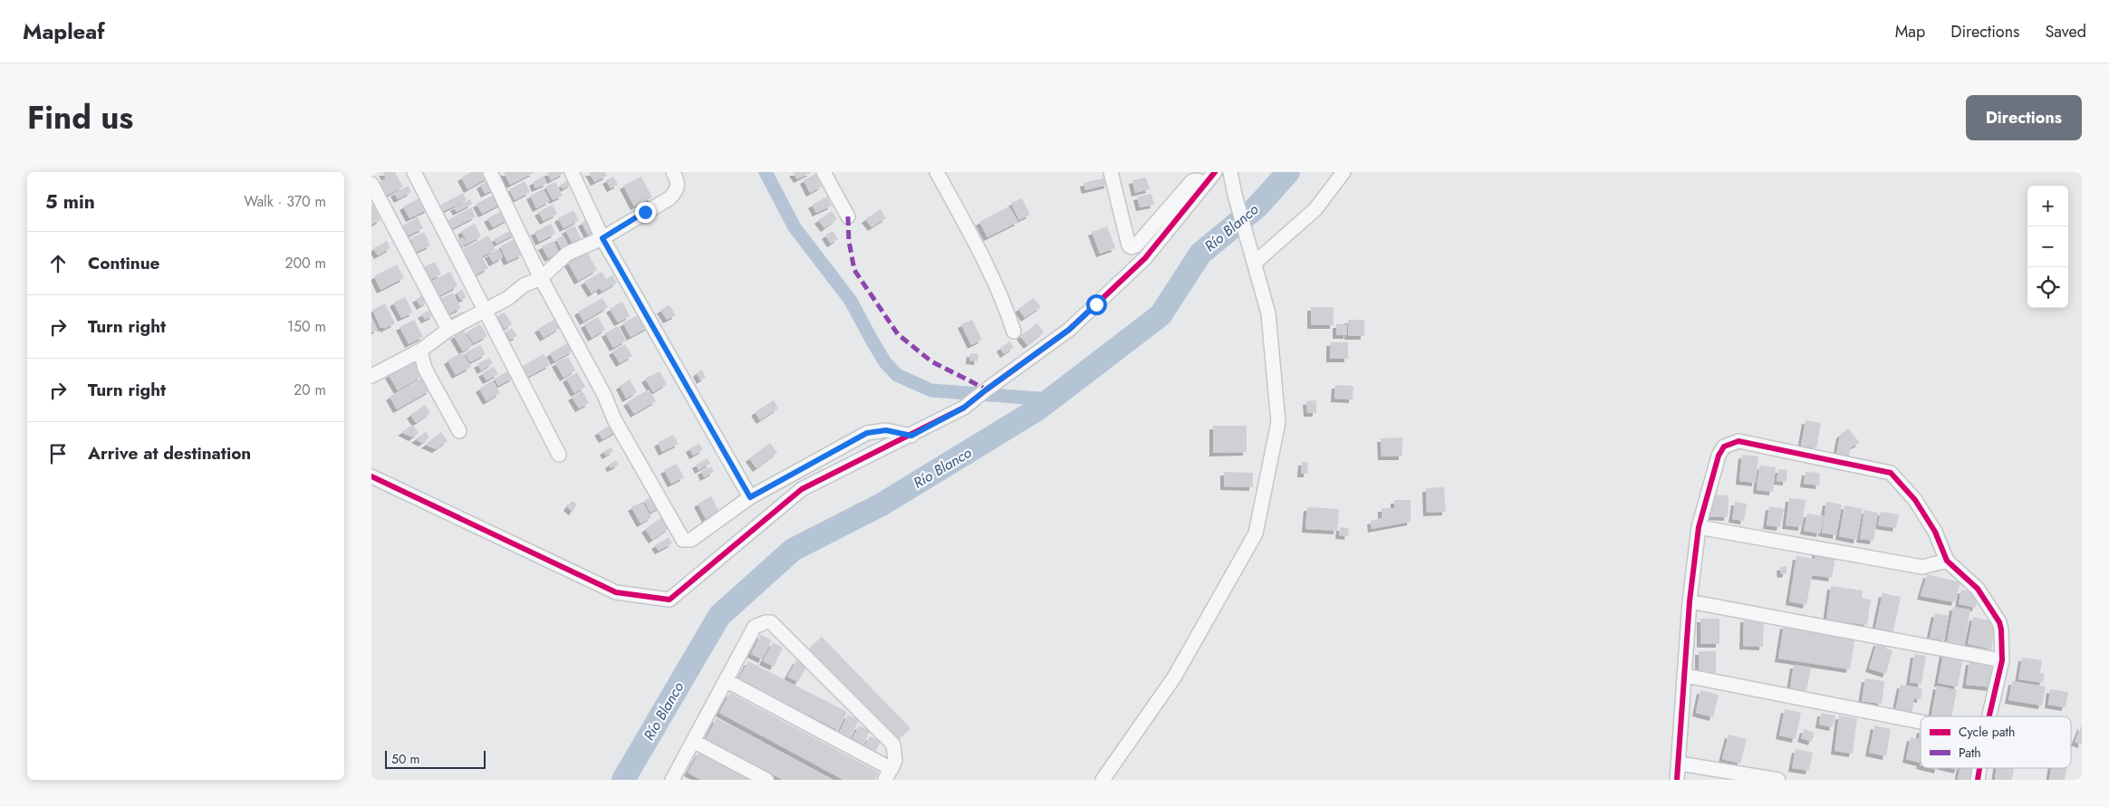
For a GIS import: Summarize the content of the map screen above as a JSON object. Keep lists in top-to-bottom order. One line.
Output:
{"water":["Río Blanco"],"legend":["Cycle path","Path"],"scale_bar":"50 m","page":{"header":"Mapleaf","nav":["Map","Directions","Saved"],"title":"Find us","buttons":"Directions","heading":["5 min","Walk · 370 m"],"map_buttons":["+","−"],"list":[["Continue","200 m"],["Turn right","150 m"],["Turn right","20 m"],"Arrive at destination"],"scale":"50 m"}}
